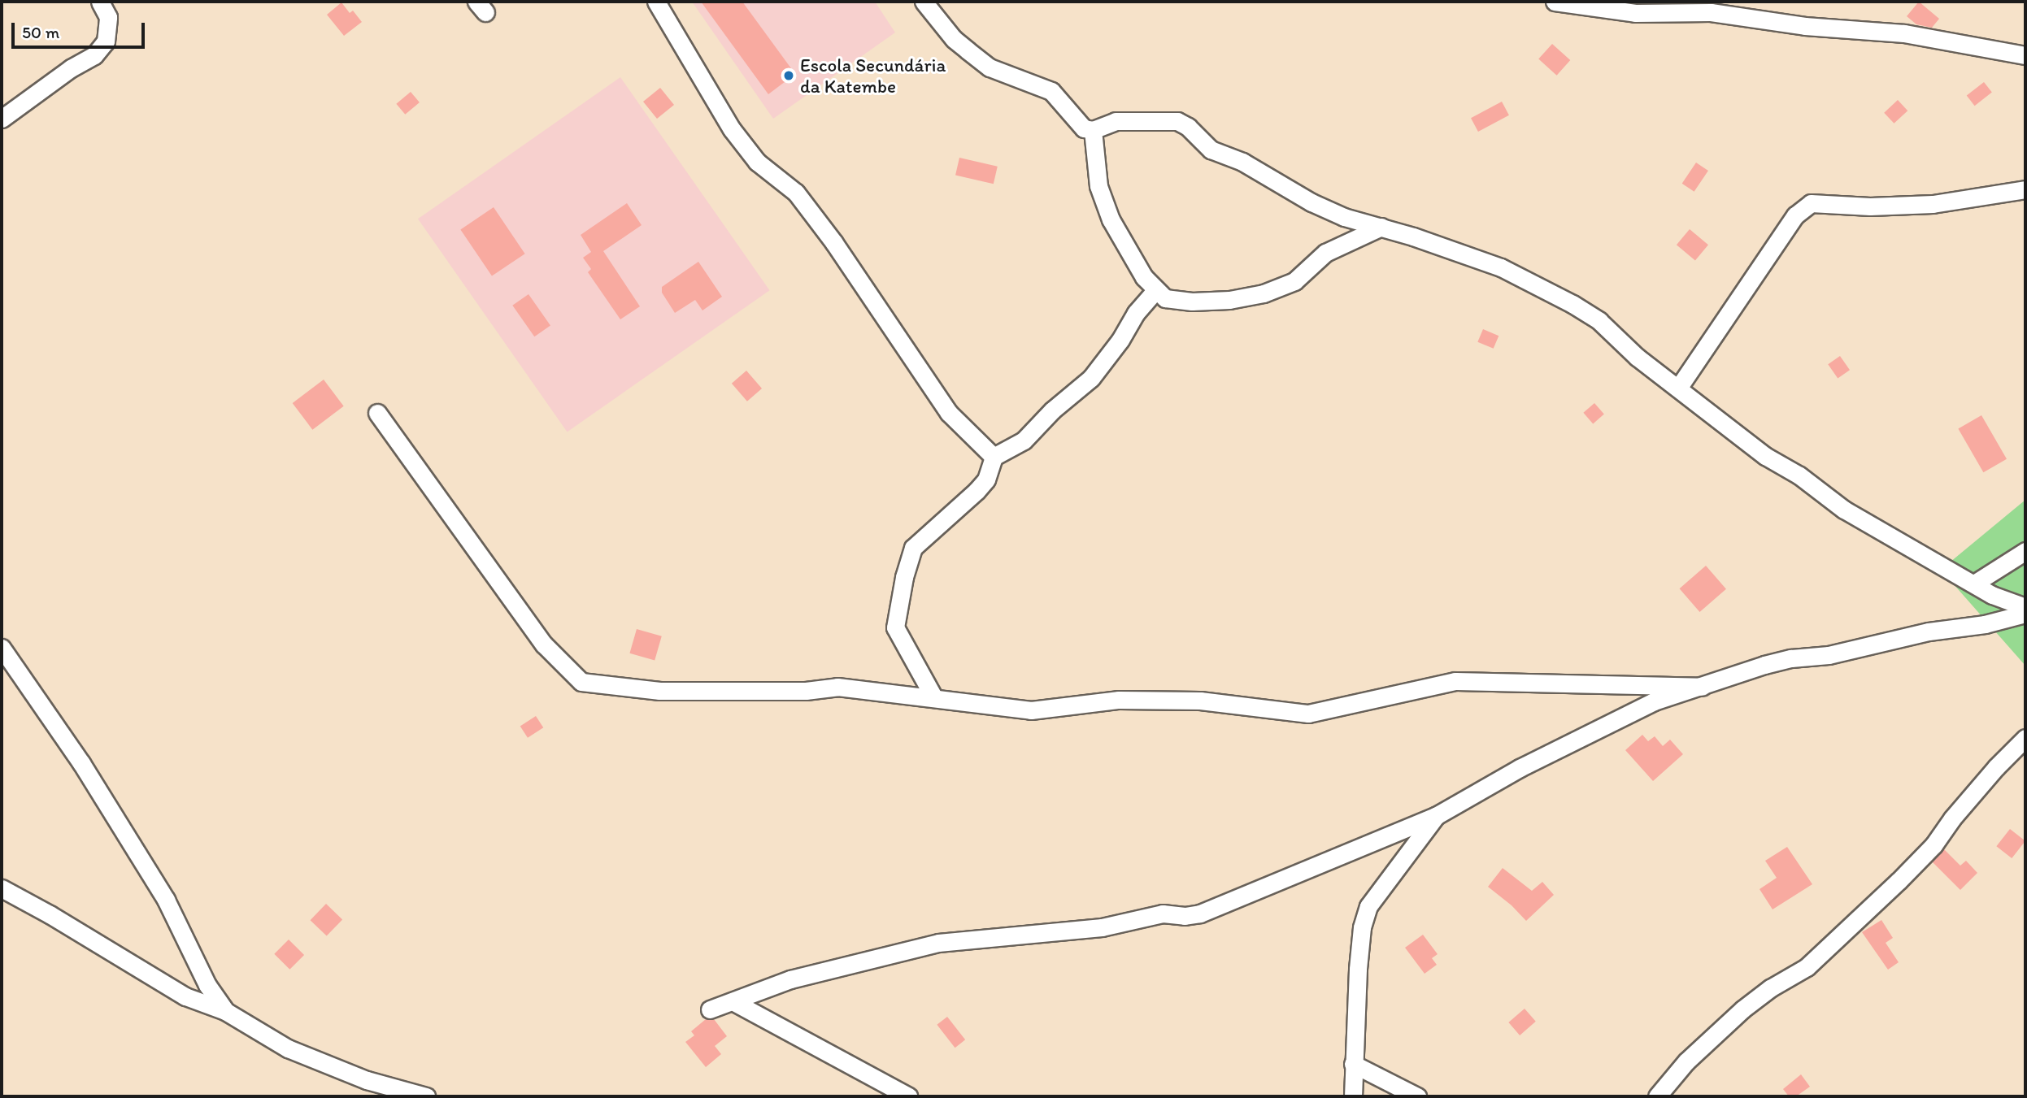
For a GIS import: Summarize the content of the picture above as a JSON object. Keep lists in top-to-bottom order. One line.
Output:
{"places":["Escola Secundária da Katembe"],"scale_bar":"50 m"}
